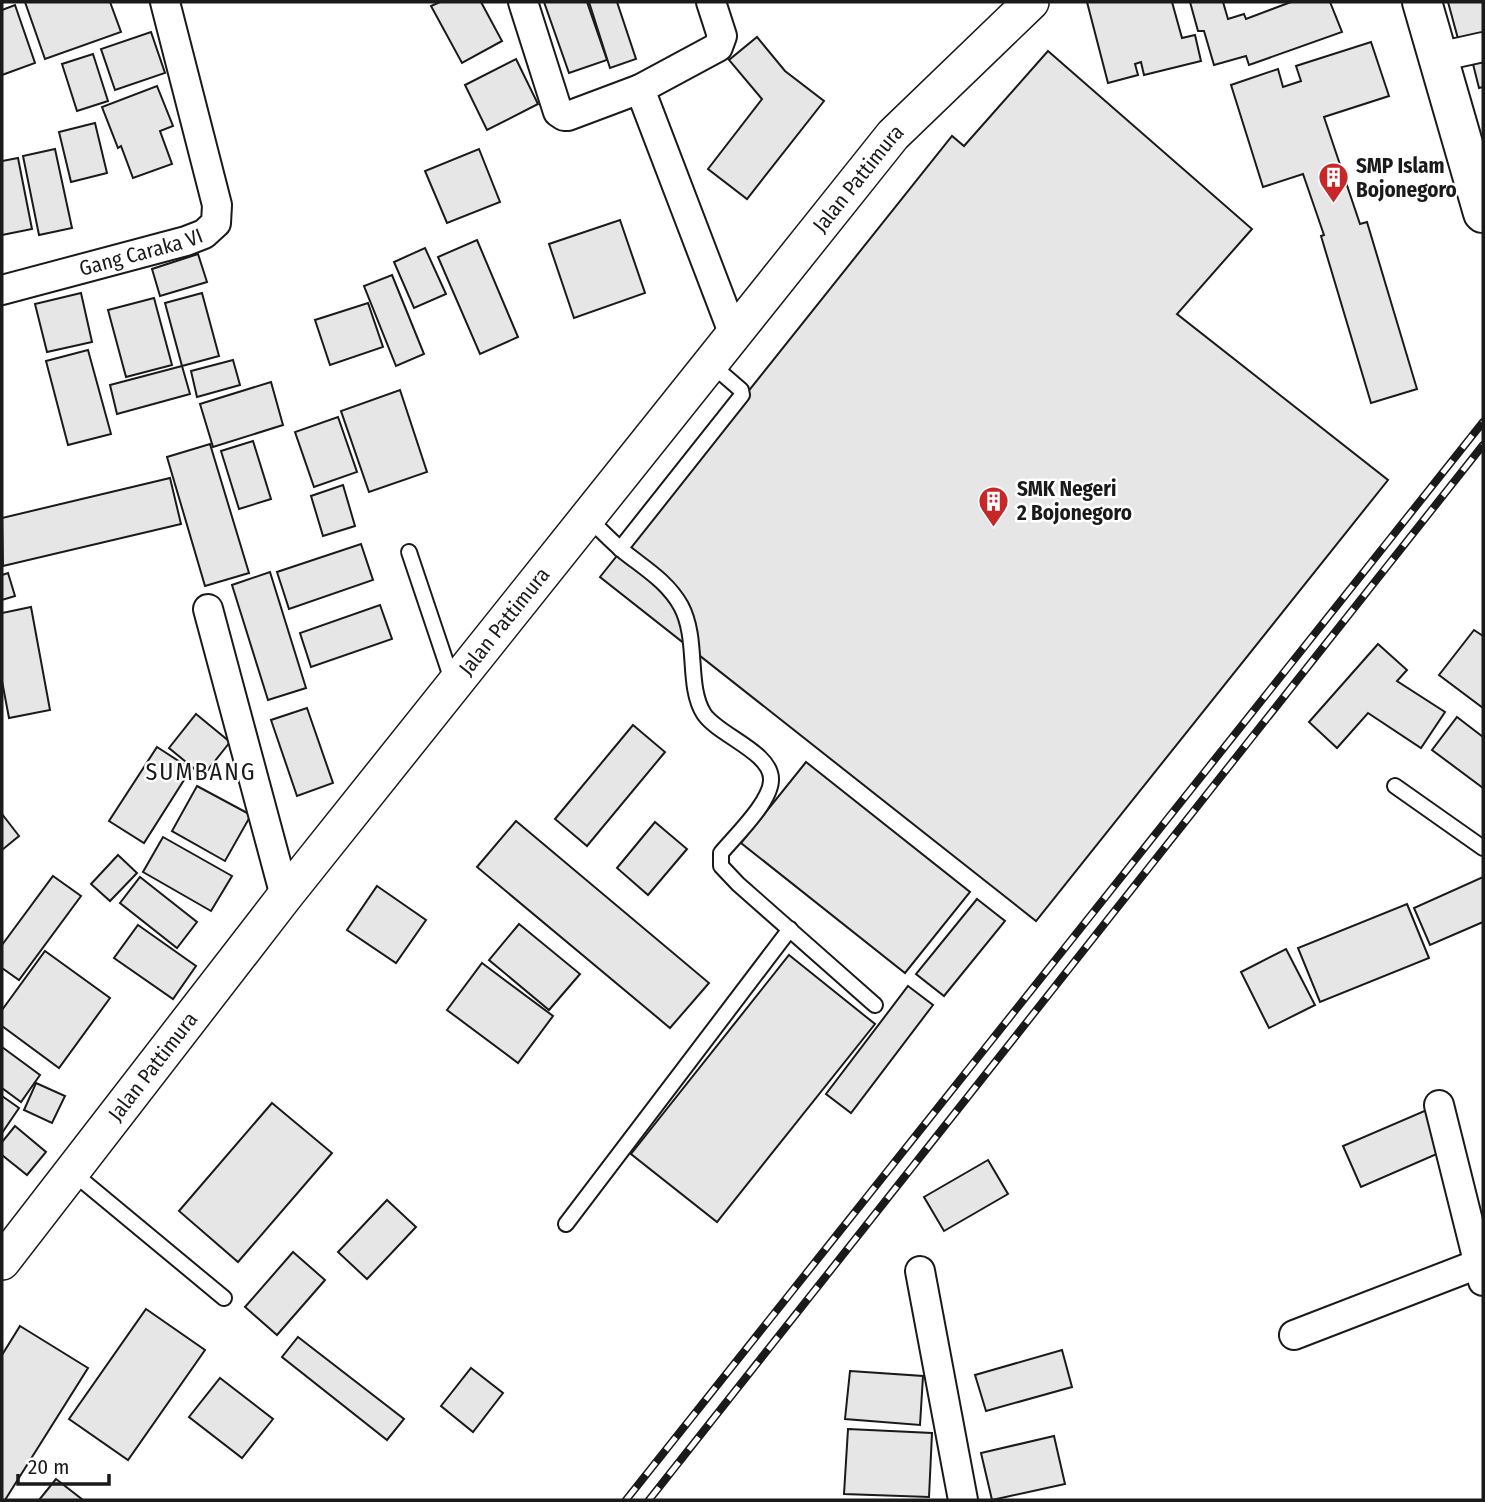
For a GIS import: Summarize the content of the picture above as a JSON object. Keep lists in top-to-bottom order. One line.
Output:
{"streets":{"street":["Jalan Pattimura","Gang Caraka VI"]},"districts":["SUMBANG"],"places":{"building":["SMP Islam Bojonegoro","SMK Negeri 2 Bojonegoro"]},"scale_bar":"20 m"}
